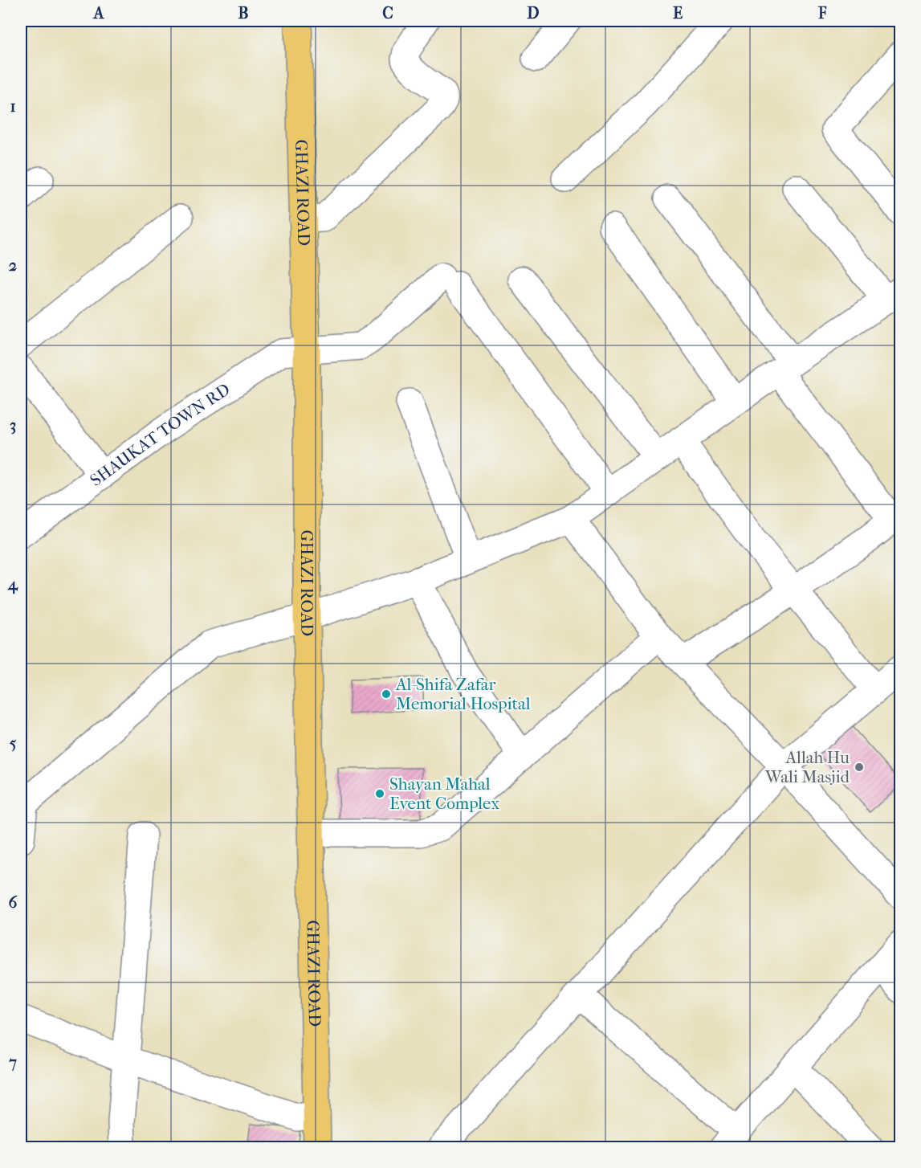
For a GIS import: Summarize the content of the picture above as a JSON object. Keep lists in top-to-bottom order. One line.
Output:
{"streets":{"main road":["GHAZI ROAD"],"street":["SHAUKAT TOWN RD"]},"crossings":[["GHAZI ROAD","SHAUKAT TOWN RD"]],"places":["Al-Shifa Zafar Memorial Hospital","Allah Hu Wali Masjid","Shayan Mahal Event Complex"],"grid":{"columns":["A","B","C","D","E","F"],"rows":["1","2","3","4","5","6","7"]}}
